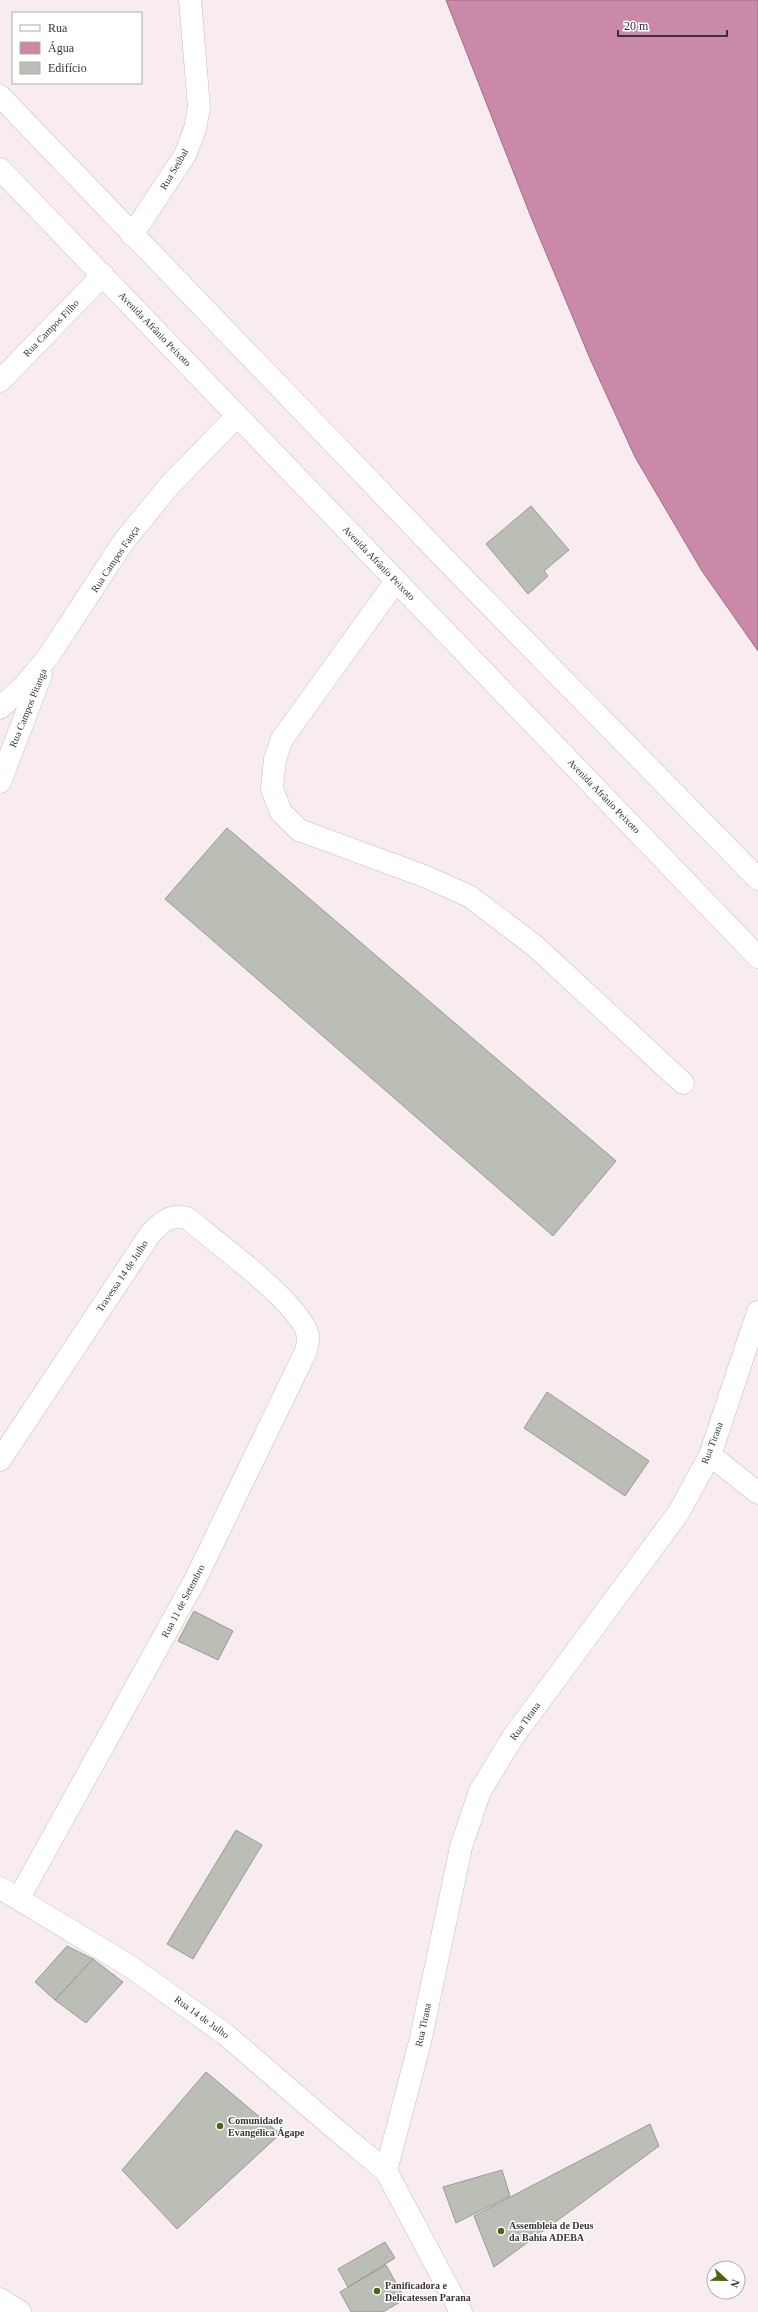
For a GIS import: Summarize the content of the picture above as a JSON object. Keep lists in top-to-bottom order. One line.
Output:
{"streets":{"street":["Rua Seúbal","Rua Campos Filho","Avenida Afrânio Peixoto","Rua Campos Fança","Rua Campos Pitanga","Travessa 14 de Julho","Rua Tirana","Rua 11 de Setembro","Rua 14 de Julho"]},"crossings":[["Rua Campos Filho","Avenida Afrânio Peixoto"],["Avenida Afrânio Peixoto","Rua Campos Fança"],["Rua Campos Fança","Rua Campos Pitanga"],["Travessa 14 de Julho","Rua 11 de Setembro"],["Rua Tirana","Rua 14 de Julho"],["Rua 11 de Setembro","Rua 14 de Julho"]],"places":["Comunidade Evangélica Ágape","Assembleia de Deus da Bahia ADEBA","Panificadora e Delicatessen Parana"],"legend":["Rua","Água","Edifício"],"scale_bar":"20 m","north":"right"}
